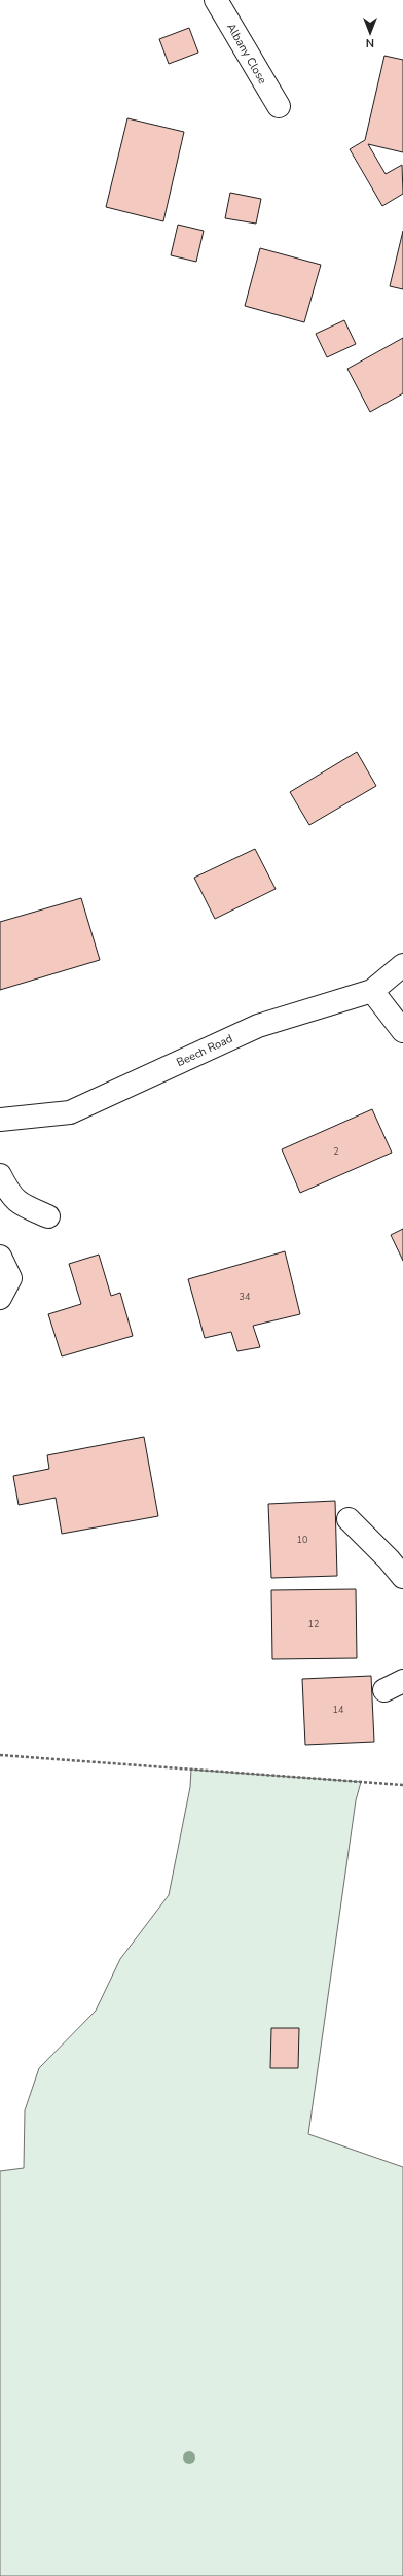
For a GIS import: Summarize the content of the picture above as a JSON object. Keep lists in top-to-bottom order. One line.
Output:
{"streets":{"street":["Albany Close","Beech Road"]},"house_numbers":["2","34","10","12","14"],"north":"bottom"}
